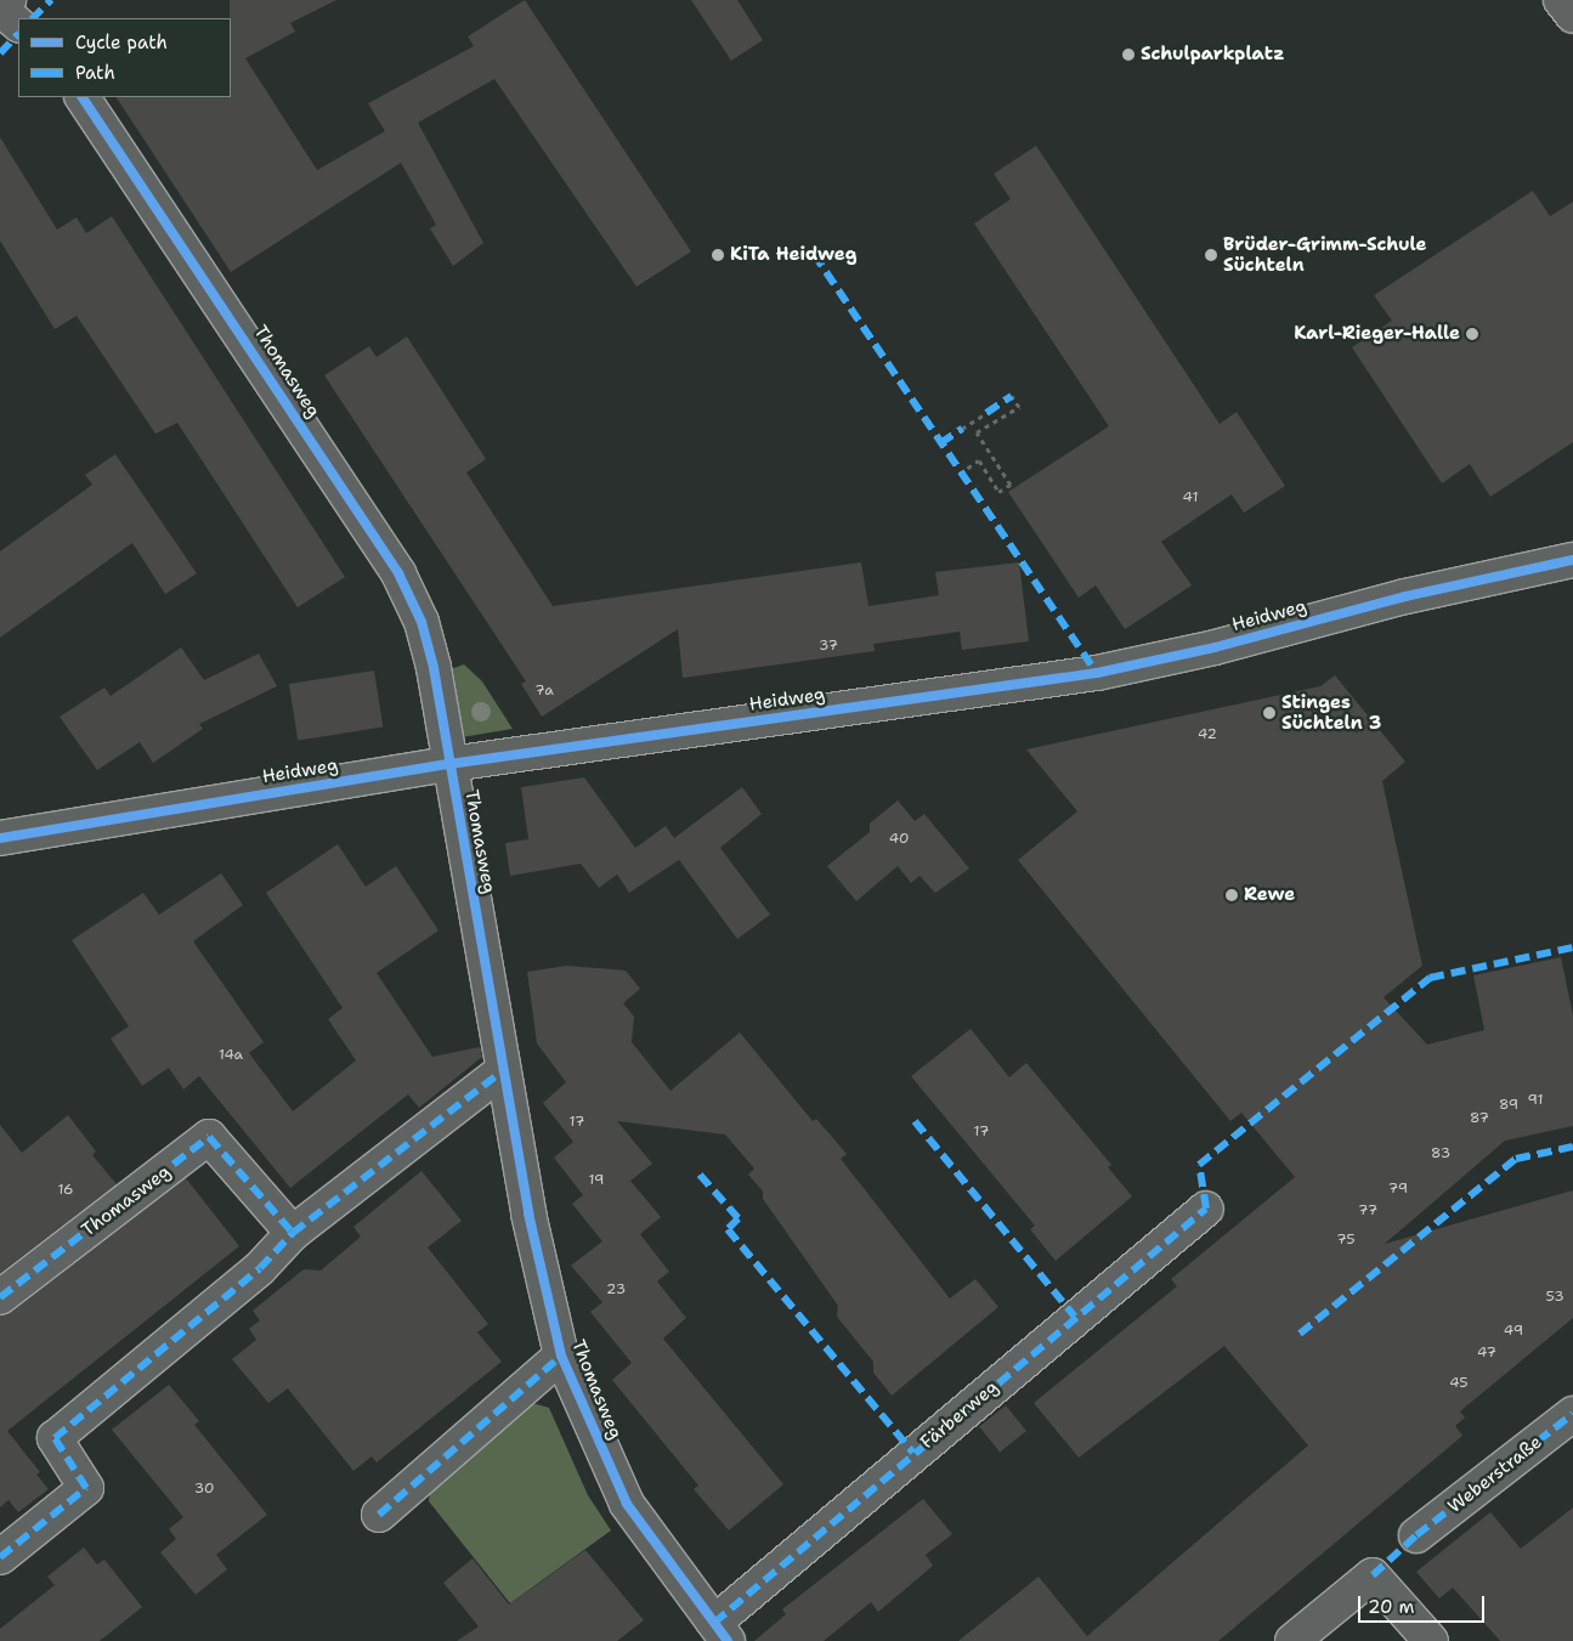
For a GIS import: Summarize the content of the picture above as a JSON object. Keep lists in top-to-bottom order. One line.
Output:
{"streets":{"street":["Thomasweg","Heidweg","Färberweg","Weberstraße"]},"crossings":[["Thomasweg","Heidweg"],["Thomasweg","Färberweg"]],"places":["Schulparkplatz","KiTa Heidweg","Brüder-Grimm-Schule Süchteln","Karl-Rieger-Halle","Stinges Süchteln 3","Rewe"],"house_numbers":["41","37","7a","42","40","14a","91","89","87","17","17","83","19","79","16","77","75","23","53","49","47","45","30"],"legend":["Cycle path","Path"],"scale_bar":"20 m"}
